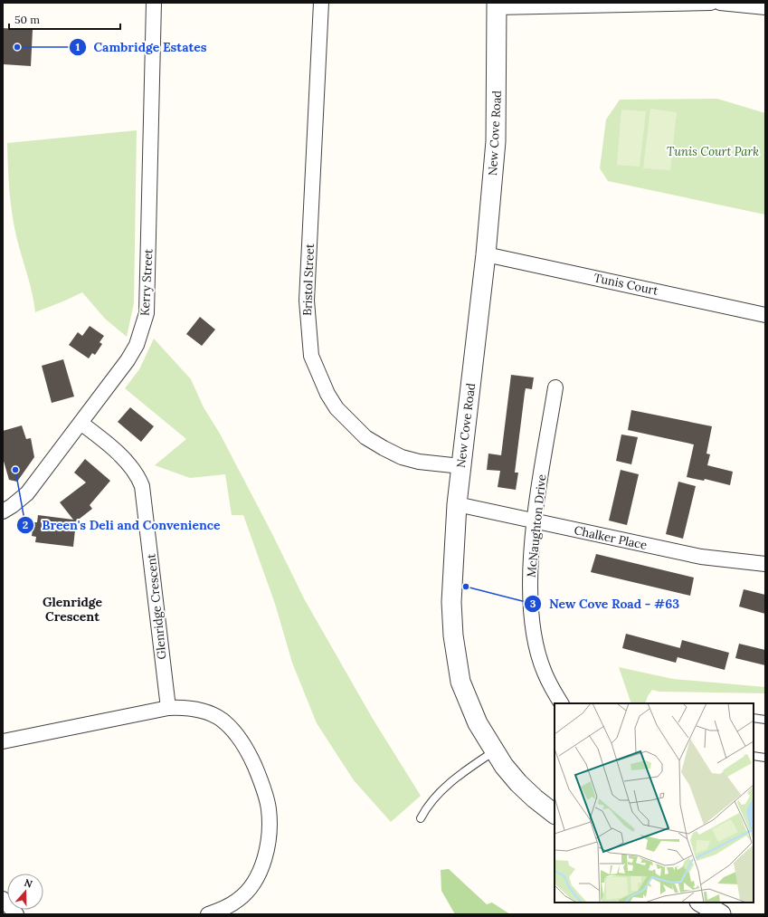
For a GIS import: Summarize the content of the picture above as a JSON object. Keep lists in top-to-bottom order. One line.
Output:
{"streets":{"street":["New Cove Road","Bristol Street","Kerry Street","Tunis Court","McNaughton Drive","Chalker Place","Glenridge Crescent"]},"crossings":[["New Cove Road","Bristol Street"],["New Cove Road","Tunis Court"],["New Cove Road","Chalker Place"],["Kerry Street","Glenridge Crescent"],["McNaughton Drive","Chalker Place"]],"districts":["Glenridge Crescent"],"parks":["Tunis Court Park"],"places":["Cambridge Estates","Breen's Deli and Convenience","New Cove Road - #63"],"scale_bar":"50 m","north":"top"}
